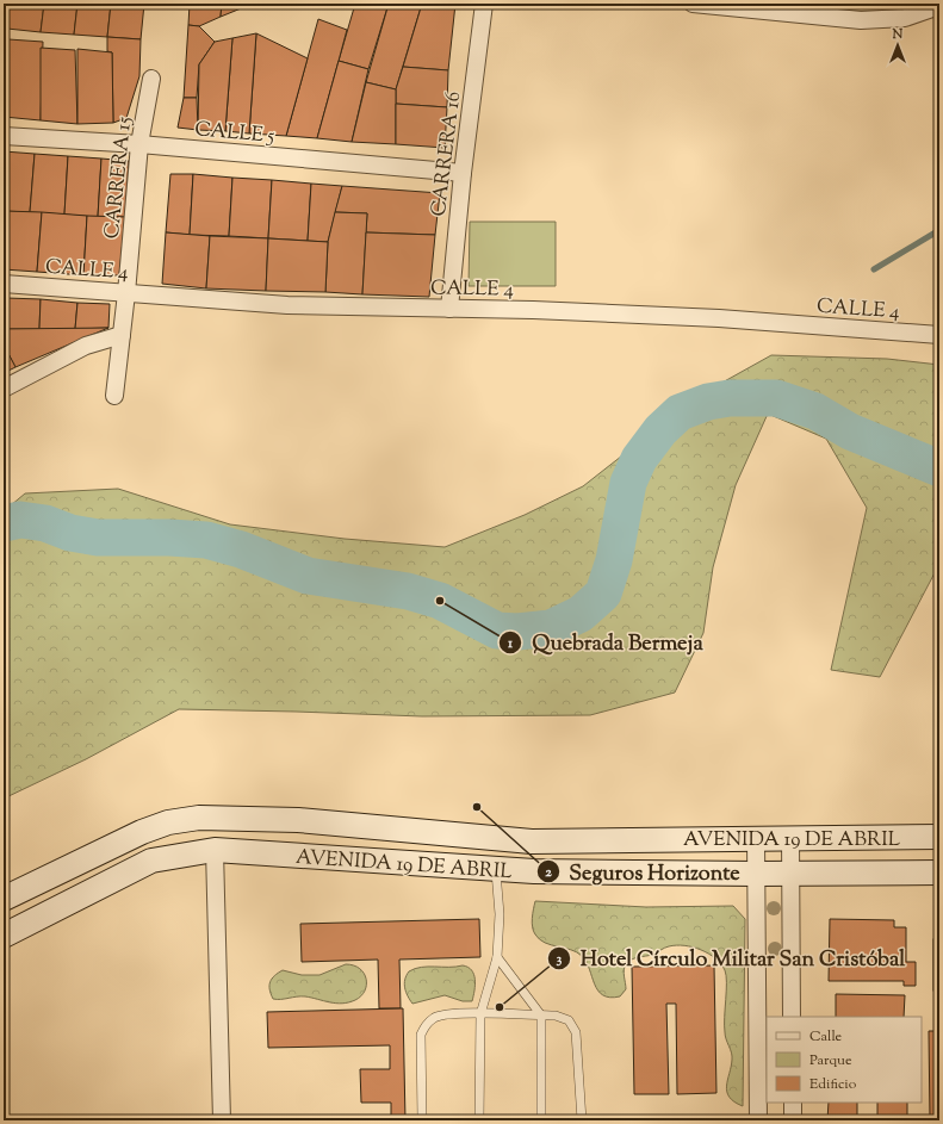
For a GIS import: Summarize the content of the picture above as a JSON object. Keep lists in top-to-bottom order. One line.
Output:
{"streets":{"street":["CALLE 5","CARRERA 16","CARRERA 15","CALLE 4","AVENIDA 19 DE ABRIL"]},"crossings":[["CALLE 5","CARRERA 16"],["CALLE 5","CARRERA 15"],["CARRERA 16","CALLE 4"],["CARRERA 15","CALLE 4"]],"places":["Quebrada Bermeja","Seguros Horizonte","Hotel Círculo Militar San Cristóbal"],"legend":["Calle","Parque","Edificio"],"north":"top"}
